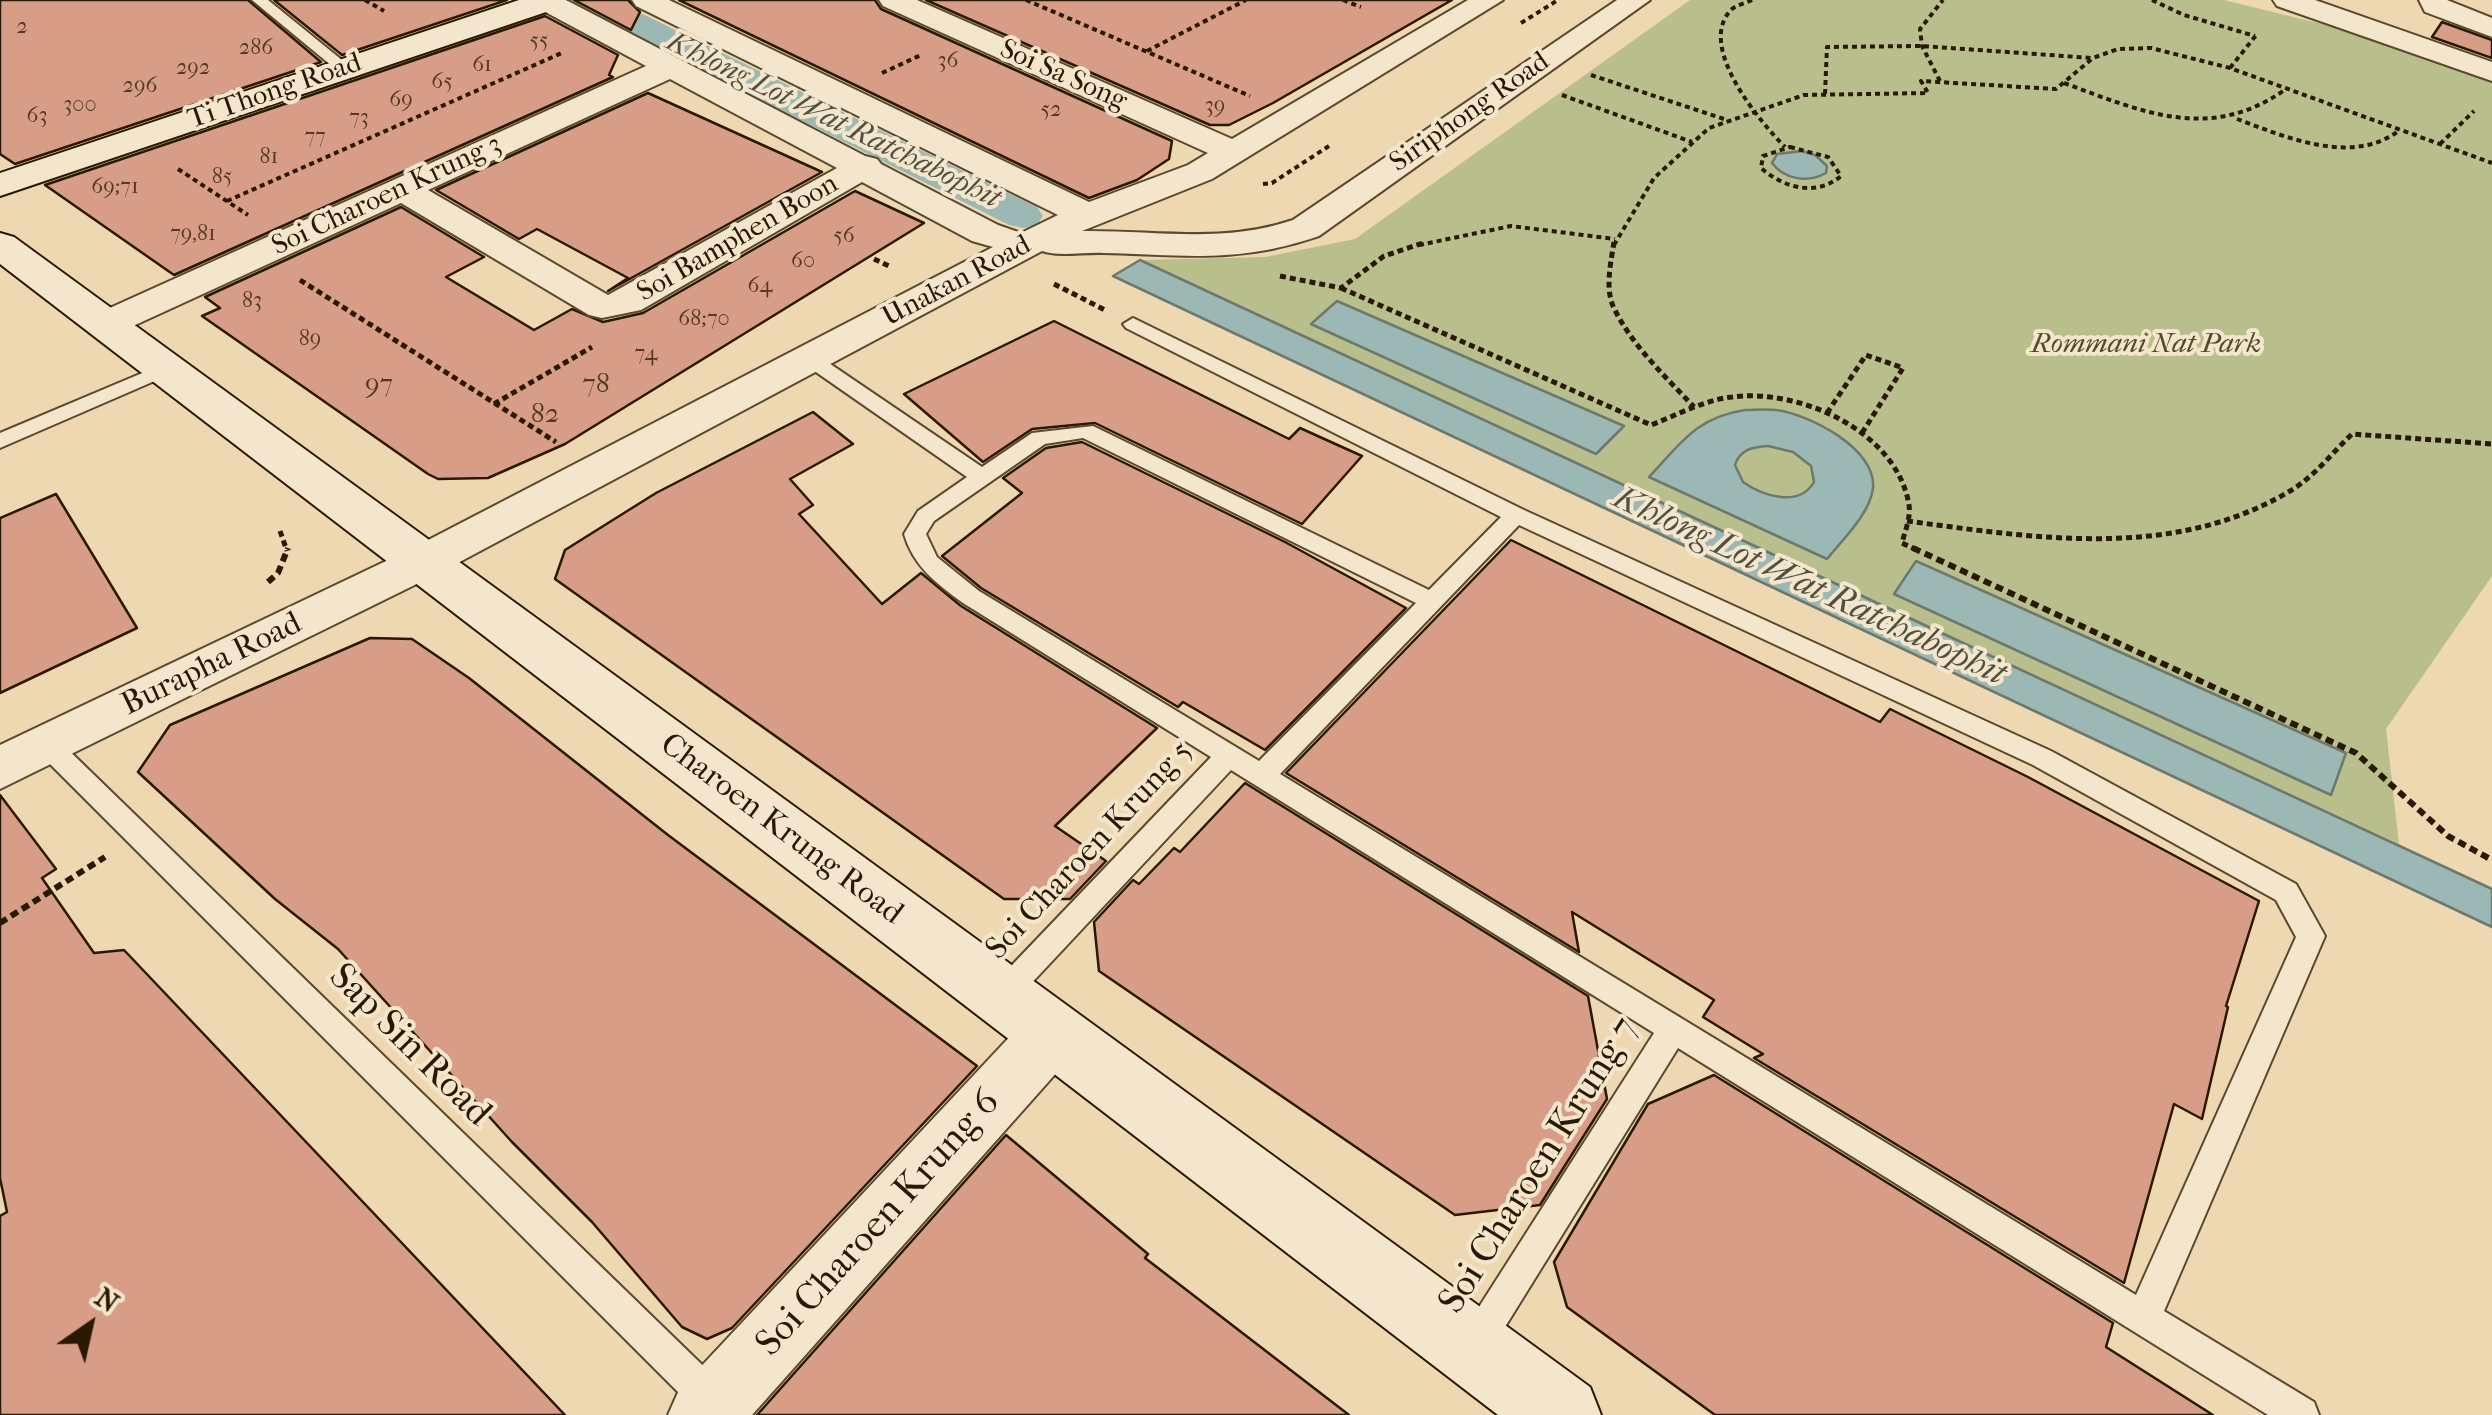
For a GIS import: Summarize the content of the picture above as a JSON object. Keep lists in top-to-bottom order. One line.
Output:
{"streets":{"main road":["Ti Thong Road","Charoen Krung Road"],"street":["Soi Sa Song","Siriphong Road","Soi Charoen Krung 3","Soi Bamphen Boon","Unakan Road","Burapha Road","Soi Charoen Krung 6"],"lane":["Soi Charoen Krung 5","Sap Sin Road","Soi Charoen Krung 7"]},"crossings":[["Soi Sa Song","Unakan Road"],["Siriphong Road","Unakan Road"],["Soi Charoen Krung 3","Soi Bamphen Boon"],["Soi Charoen Krung 3","Charoen Krung Road"],["Unakan Road","Burapha Road"],["Unakan Road","Charoen Krung Road"],["Burapha Road","Charoen Krung Road"],["Burapha Road","Sap Sin Road"],["Charoen Krung Road","Soi Charoen Krung 5"],["Charoen Krung Road","Soi Charoen Krung 7"],["Charoen Krung Road","Soi Charoen Krung 6"],["Sap Sin Road","Soi Charoen Krung 6"]],"water":["Khlong Lot Wat Ratchabophit"],"parks":["Rommani Nat Park"],"house_numbers":["2","55","286","36","61","292","65","296","69","300","39","52","63","73","77","81","85","69;71","79,81","56","60","64","83","68;70","89","74","97","78","82"],"north":"top right"}
